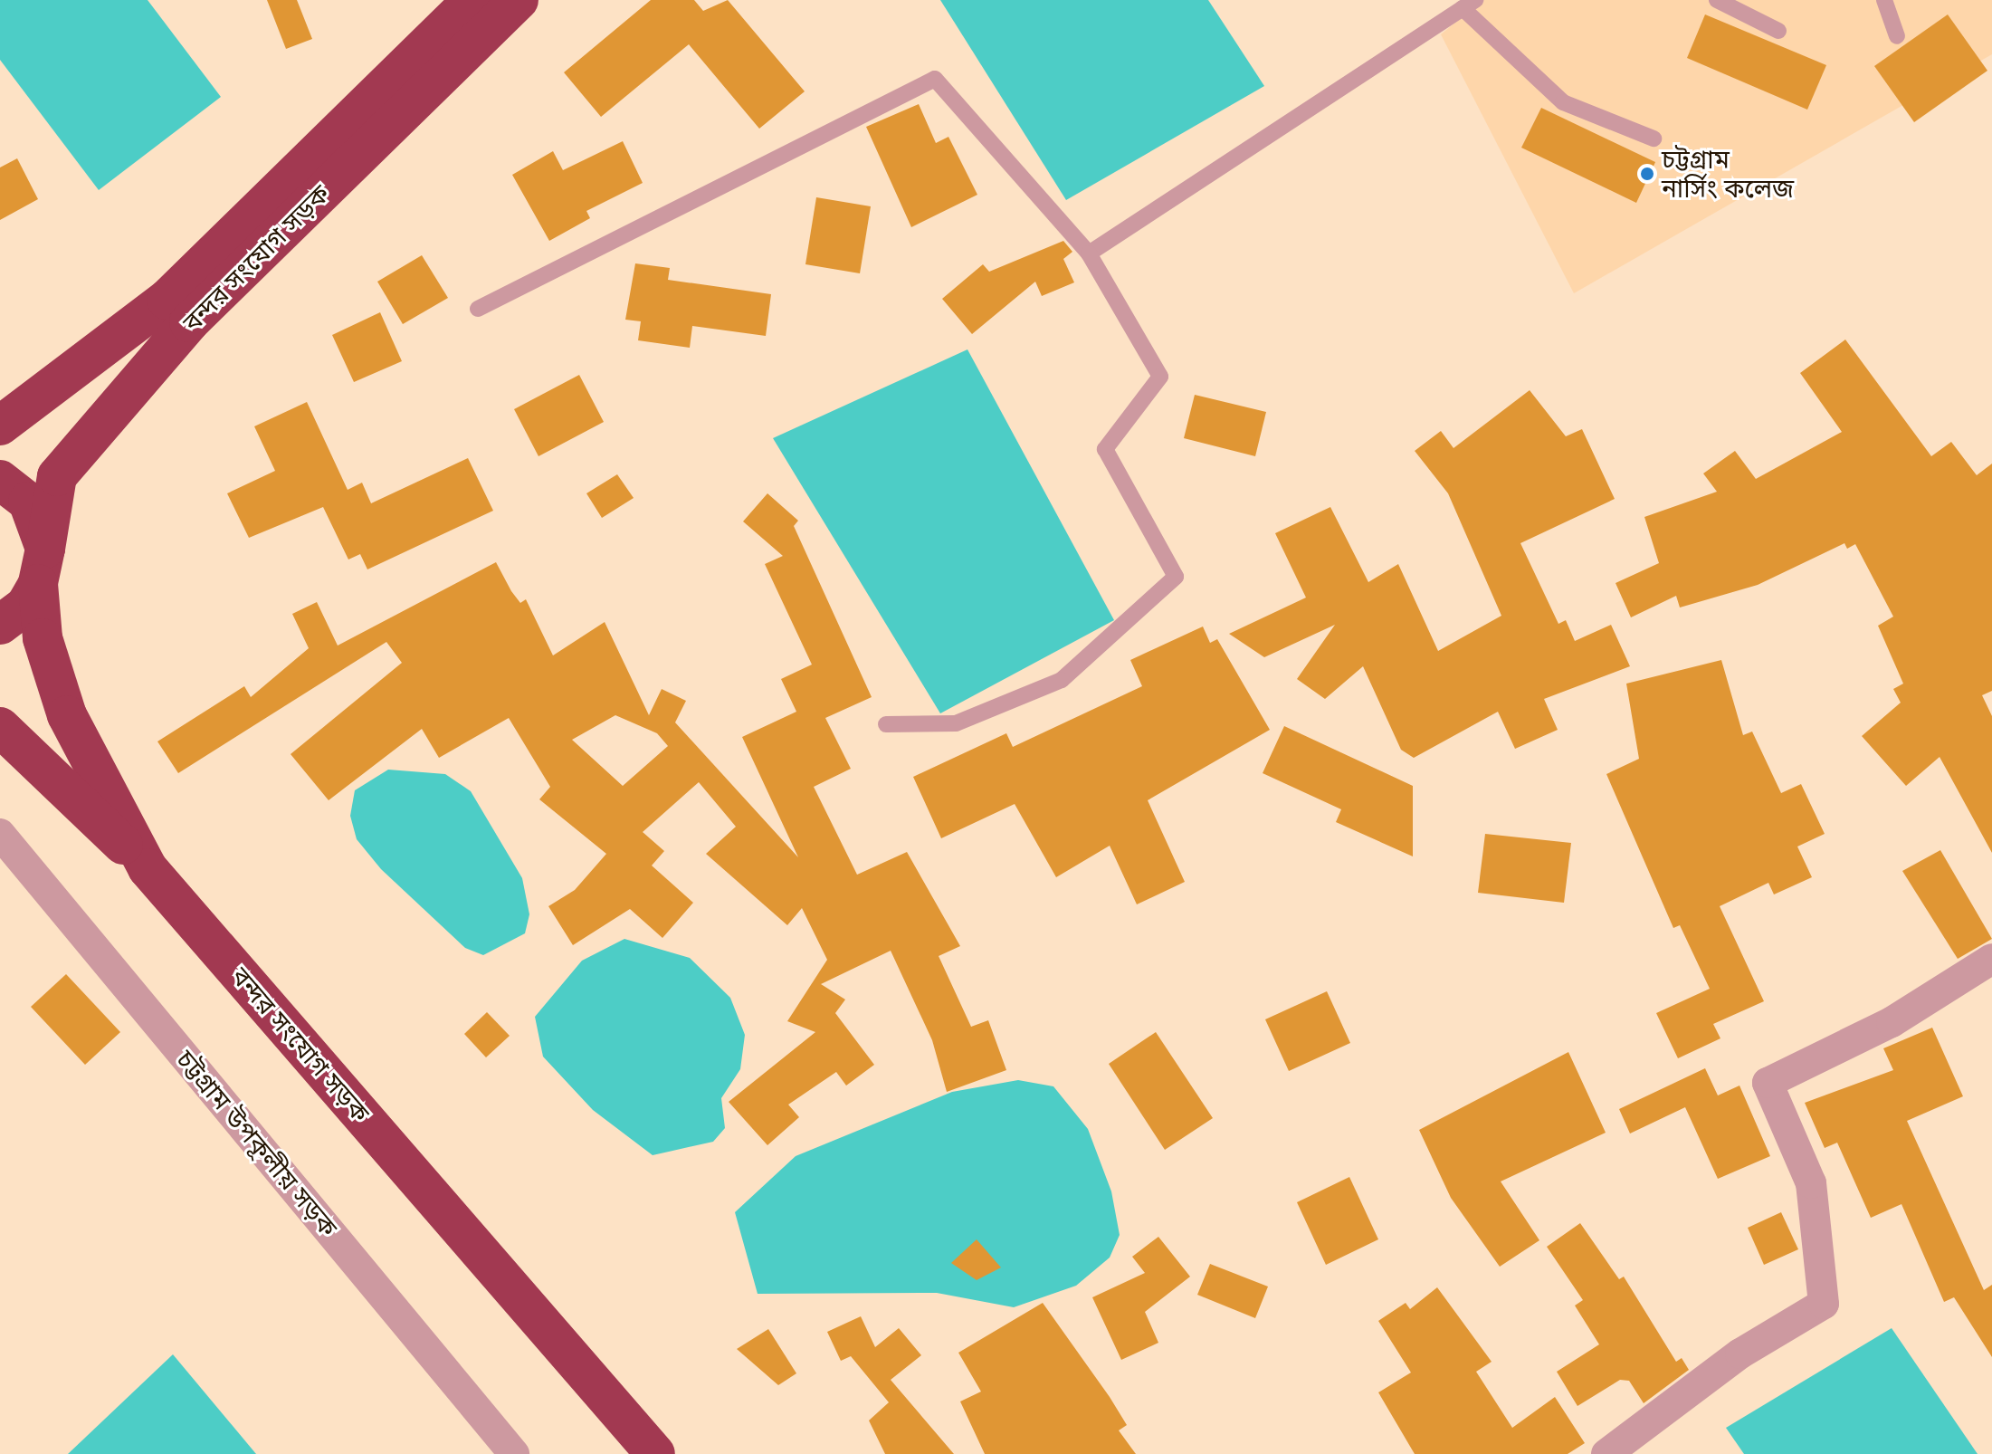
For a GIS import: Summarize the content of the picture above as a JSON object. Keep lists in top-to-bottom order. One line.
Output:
{"streets":{"highway":["বন্দর সংযোগ সড়ক"],"street":["চট্টগ্রাম উপকূলীয় সড়ক"]},"places":["চট্টগ্রাম নার্সিং কলেজ"]}
